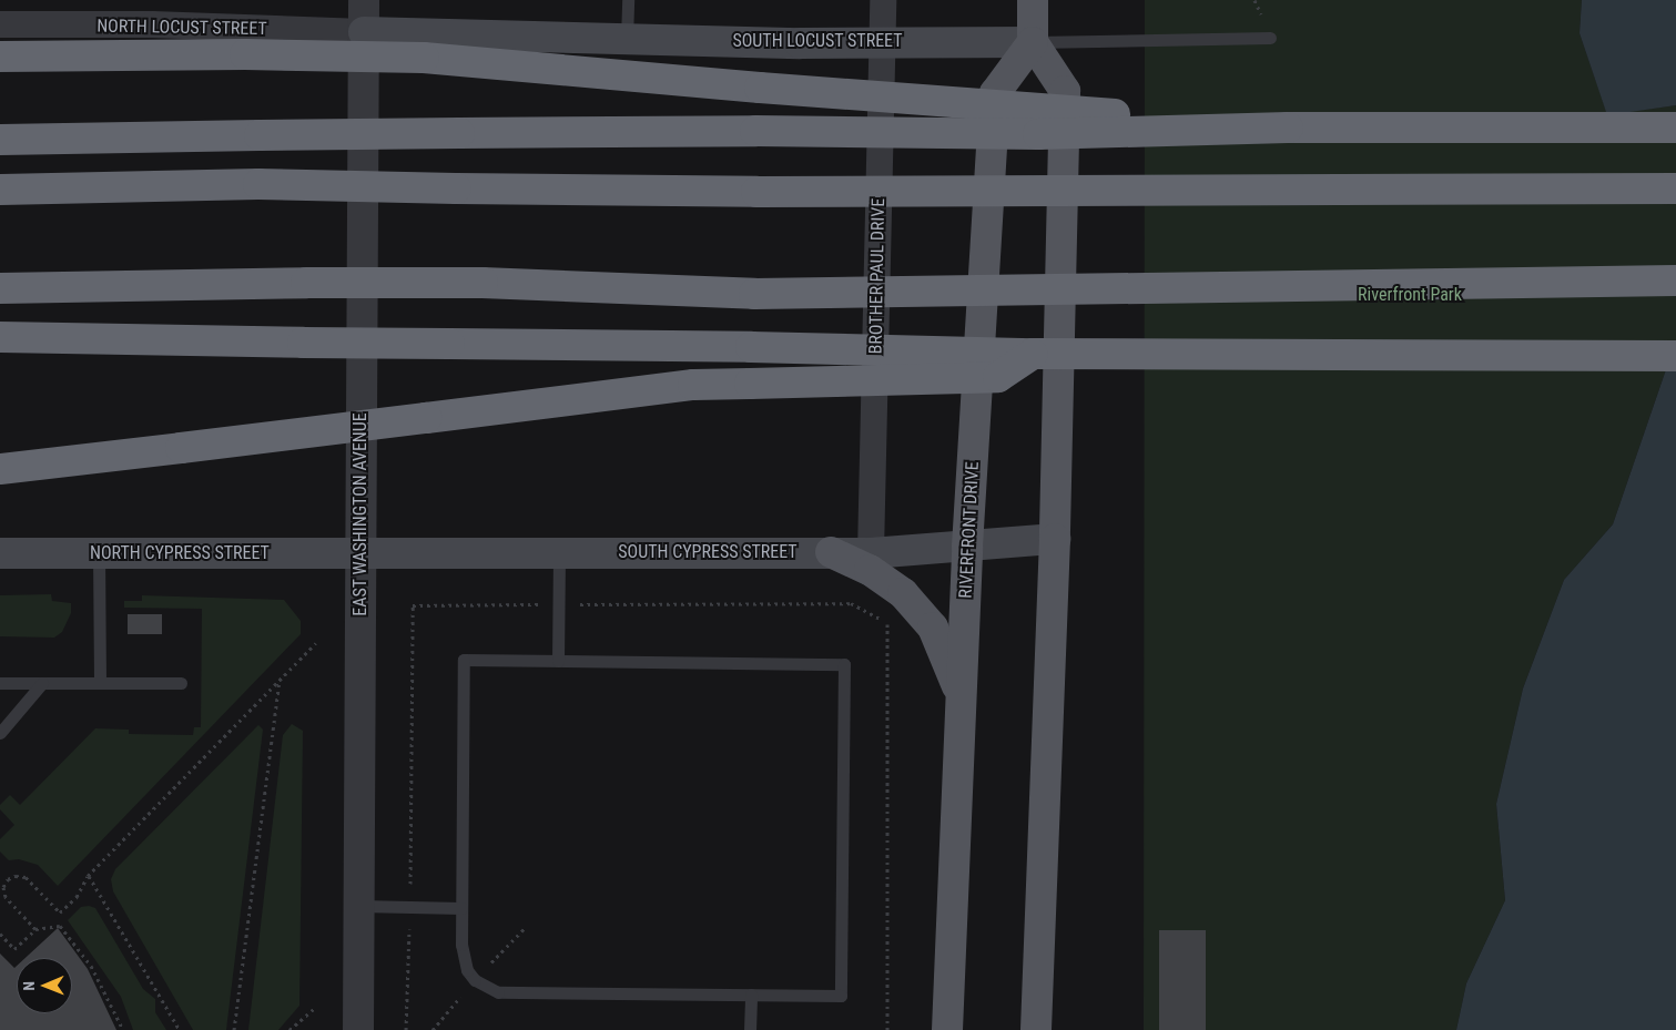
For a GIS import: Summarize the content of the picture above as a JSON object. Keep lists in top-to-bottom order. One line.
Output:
{"streets":{"main road":["SOUTH LOCUST STREET","RIVERFRONT DRIVE","SOUTH CYPRESS STREET","NORTH CYPRESS STREET"],"street":["NORTH LOCUST STREET","BROTHER PAUL DRIVE","EAST WASHINGTON AVENUE"]},"crossings":[["NORTH LOCUST STREET","SOUTH LOCUST STREET"],["NORTH LOCUST STREET","EAST WASHINGTON AVENUE"],["SOUTH LOCUST STREET","BROTHER PAUL DRIVE"],["SOUTH LOCUST STREET","EAST WASHINGTON AVENUE"],["SOUTH LOCUST STREET","RIVERFRONT DRIVE"],["BROTHER PAUL DRIVE","SOUTH CYPRESS STREET"],["EAST WASHINGTON AVENUE","SOUTH CYPRESS STREET"],["EAST WASHINGTON AVENUE","NORTH CYPRESS STREET"],["RIVERFRONT DRIVE","SOUTH CYPRESS STREET"],["SOUTH CYPRESS STREET","NORTH CYPRESS STREET"]],"parks":["Riverfront Park"],"north":"left"}
